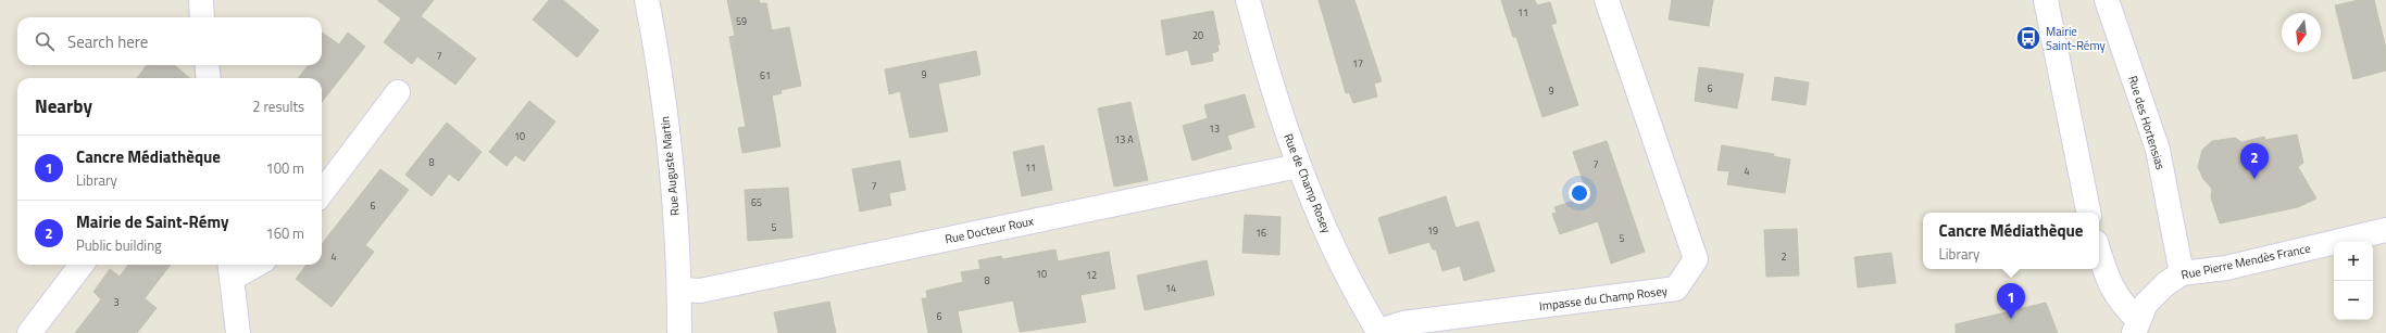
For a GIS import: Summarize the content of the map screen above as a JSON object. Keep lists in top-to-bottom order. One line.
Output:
{"streets":{"street":["Rue des Hortensias","Rue Auguste Martin","Rue de Champ Rosey","Rue Docteur Roux","Rue Pierre Mendès France","Impasse du Champ Rosey"]},"crossings":[["Rue des Hortensias","Rue Pierre Mendès France"],["Rue Auguste Martin","Rue Docteur Roux"],["Rue de Champ Rosey","Rue Docteur Roux"],["Rue de Champ Rosey","Impasse du Champ Rosey"]],"places":{"bus stop":["Mairie Saint-Rémy"]},"house_numbers":["11","59","20","7","17","9","61","6","9","13","10","13 A","8","7","11","4","7","65","6","5","19","16","5","4","2","10","12","8","14","3","6"],"north":"bottom","page":{"search":"Search here","heading":["Nearby","2 results"],"list":[{"mark":"1","name":"Cancre Médiathèque","note":"Library","value":"100 m"},{"mark":"2","name":"Mairie de Saint-Rémy","note":"Public building","value":"160 m"}],"pins":["2","1"],"popup":["Cancre Médiathèque","Library"],"map_buttons":["+","−"]}}
